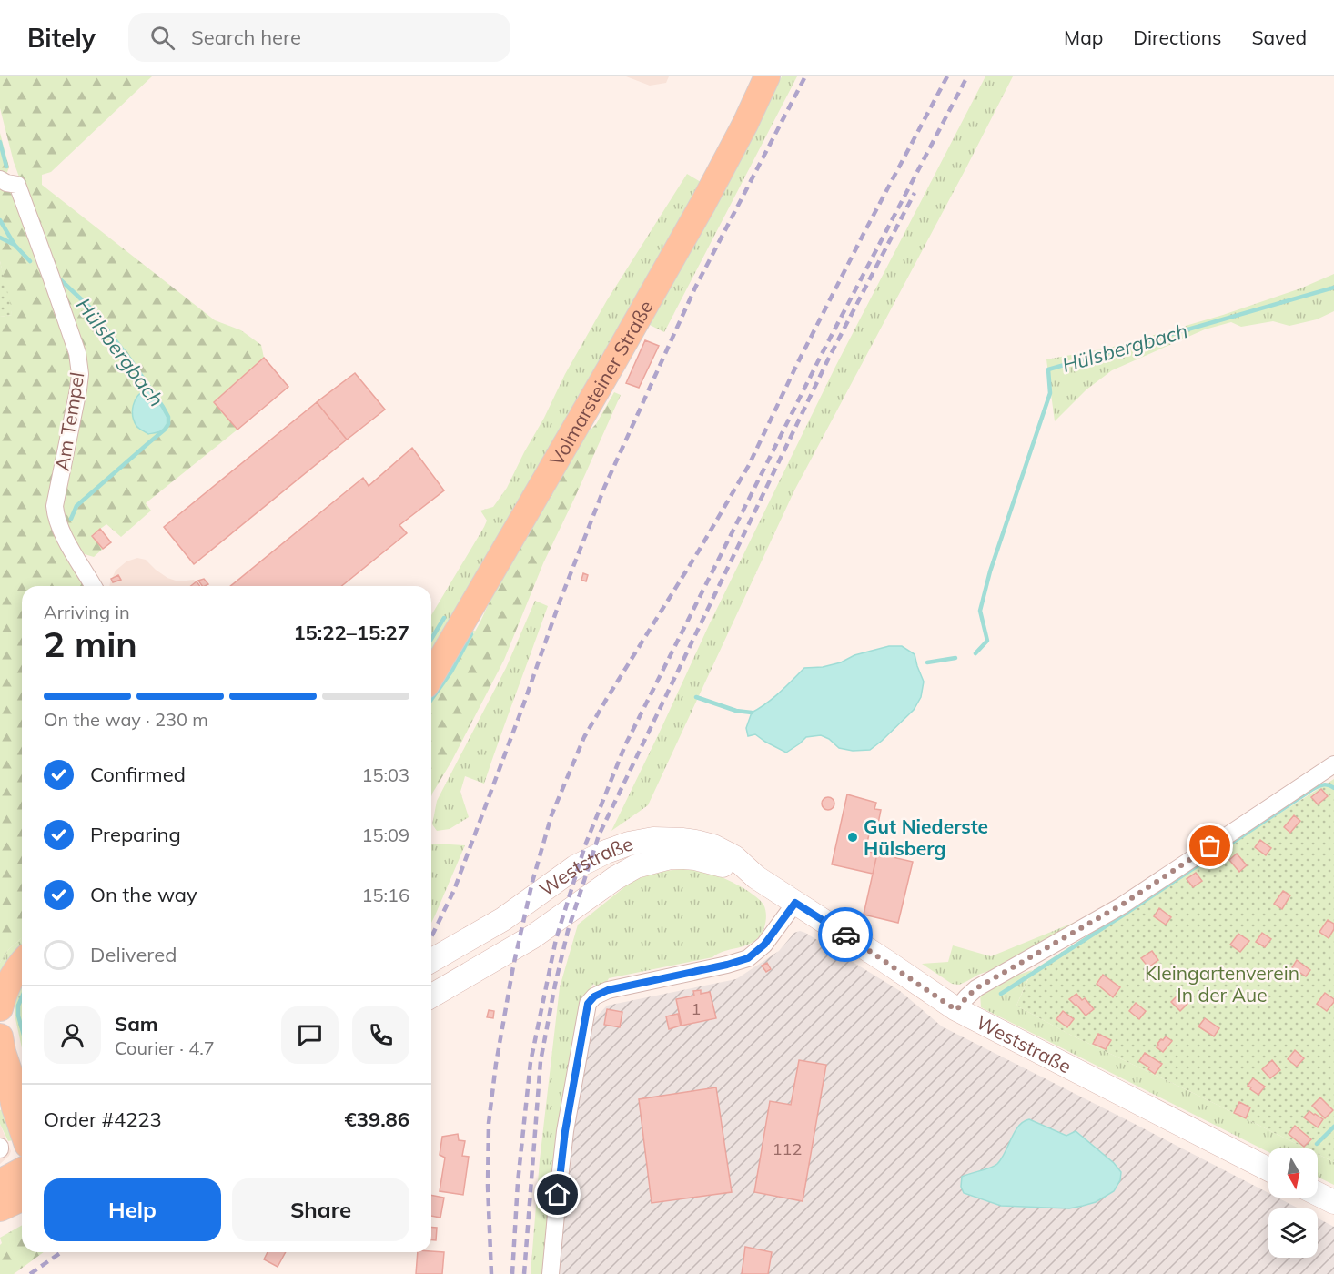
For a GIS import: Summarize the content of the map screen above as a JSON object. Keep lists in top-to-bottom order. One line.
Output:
{"streets":{"main road":["Volmarsteiner Straße"],"street":["Am Tempel","Weststraße"]},"water":["Hülsbergbach"],"parks":["Kleingartenverein In der Aue"],"places":["Gut Niederste Hülsberg"],"house_numbers":["1","112"],"north":"bottom","page":{"header":"Bitely","search":"Search here","nav":["Map","Directions","Saved"],"heading":["2 min","Arriving in","15:22–15:27"],"panel":["Sam","Courier · 4.7","Order #4223","€39.86"],"bar":"On the way · 230 m","list":[["Confirmed","15:03"],["Preparing","15:09"],["On the way","15:16"],"Delivered"],"buttons":["Help","Share"]}}
